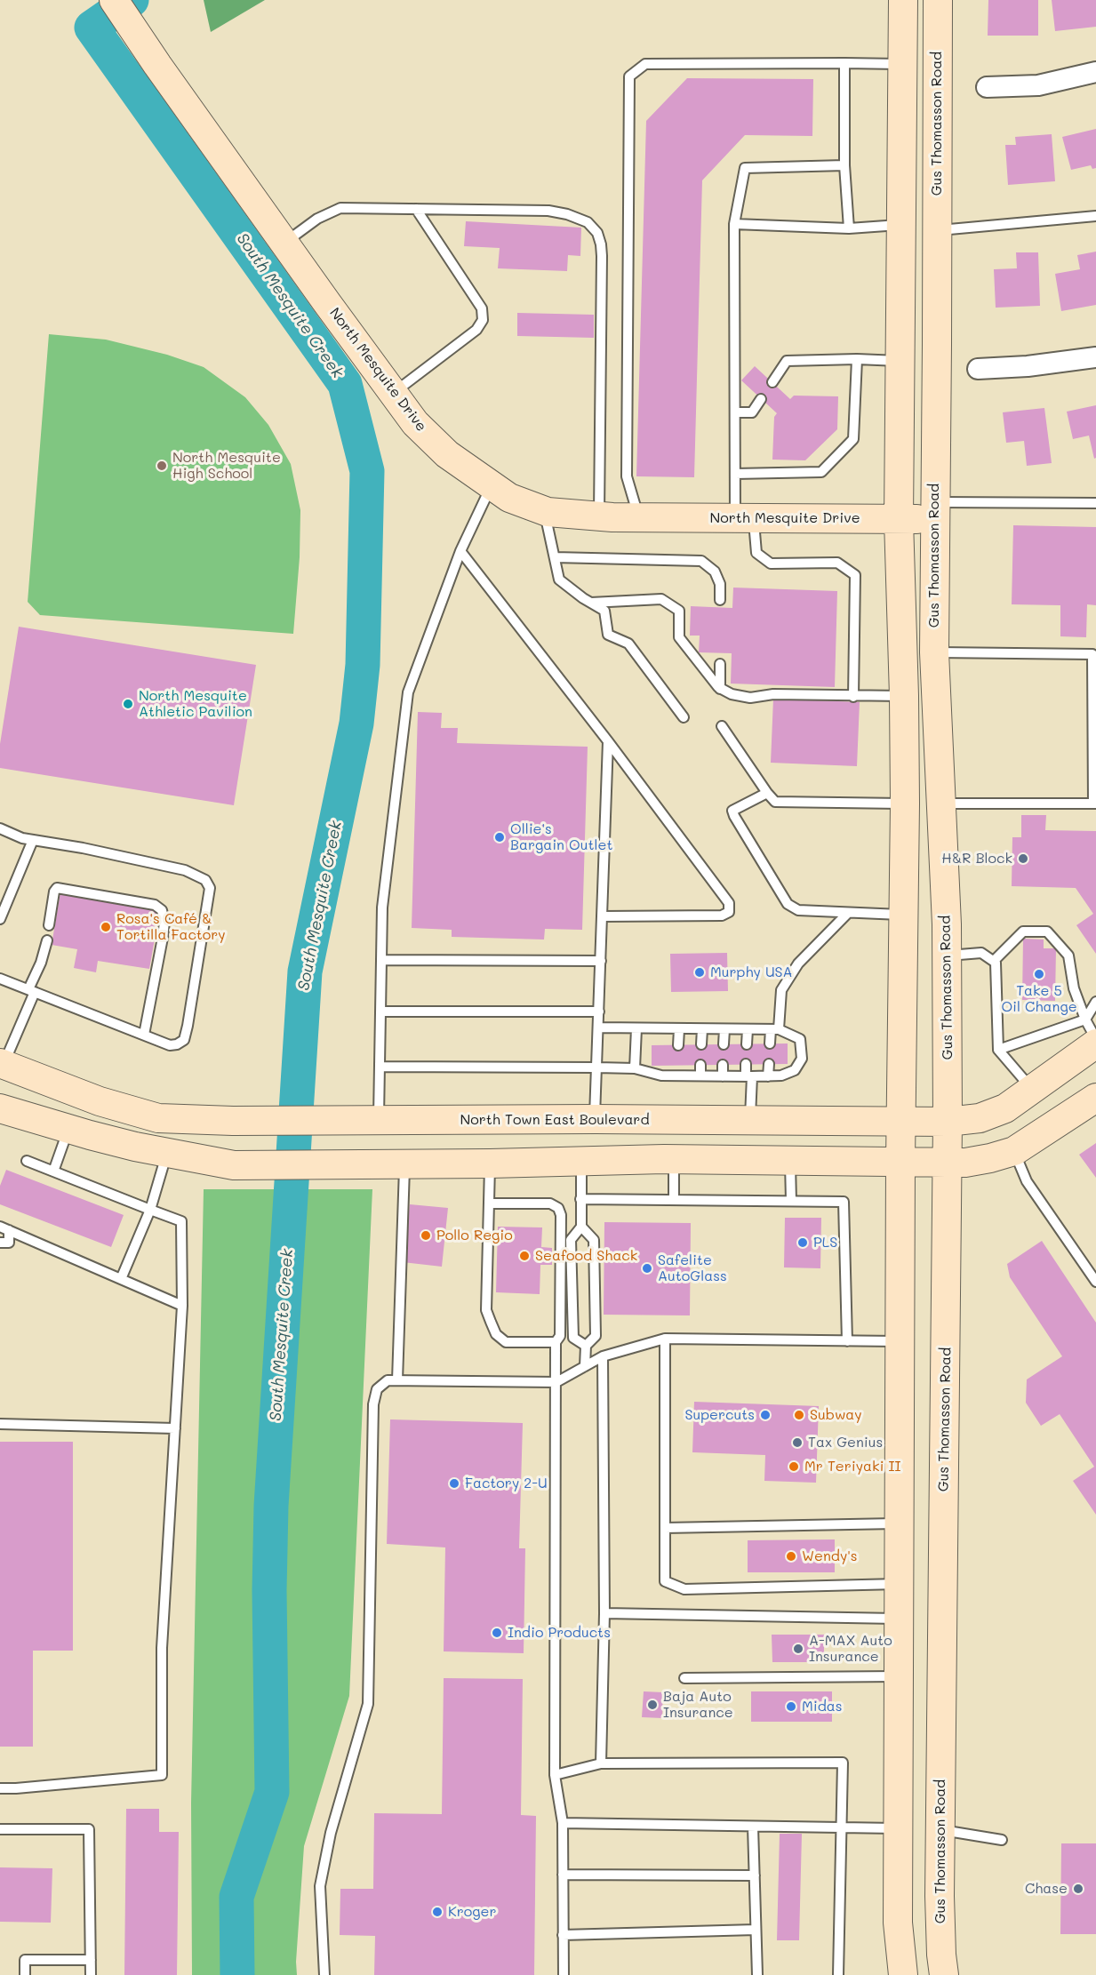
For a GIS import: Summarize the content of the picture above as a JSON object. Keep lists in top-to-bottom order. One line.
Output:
{"streets":{"main road":["Gus Thomasson Road","North Mesquite Drive","North Town East Boulevard"]},"crossings":[["Gus Thomasson Road","North Mesquite Drive"],["Gus Thomasson Road","North Town East Boulevard"]],"water":["South Mesquite Creek"],"places":["North Mesquite High School","North Mesquite Athletic Pavilion","Ollie's Bargain Outlet","H&R Block","Rosa's Café & Tortilla Factory","Murphy USA","Take 5 Oil Change","Pollo Regio","PLS","Seafood Shack","Safelite AutoGlass","Supercuts","Subway","Tax Genius","Mr Teriyaki II","Factory 2-U","Wendy's","Indio Products","A-MAX Auto Insurance","Baja Auto Insurance","Midas","Chase","Kroger"]}
